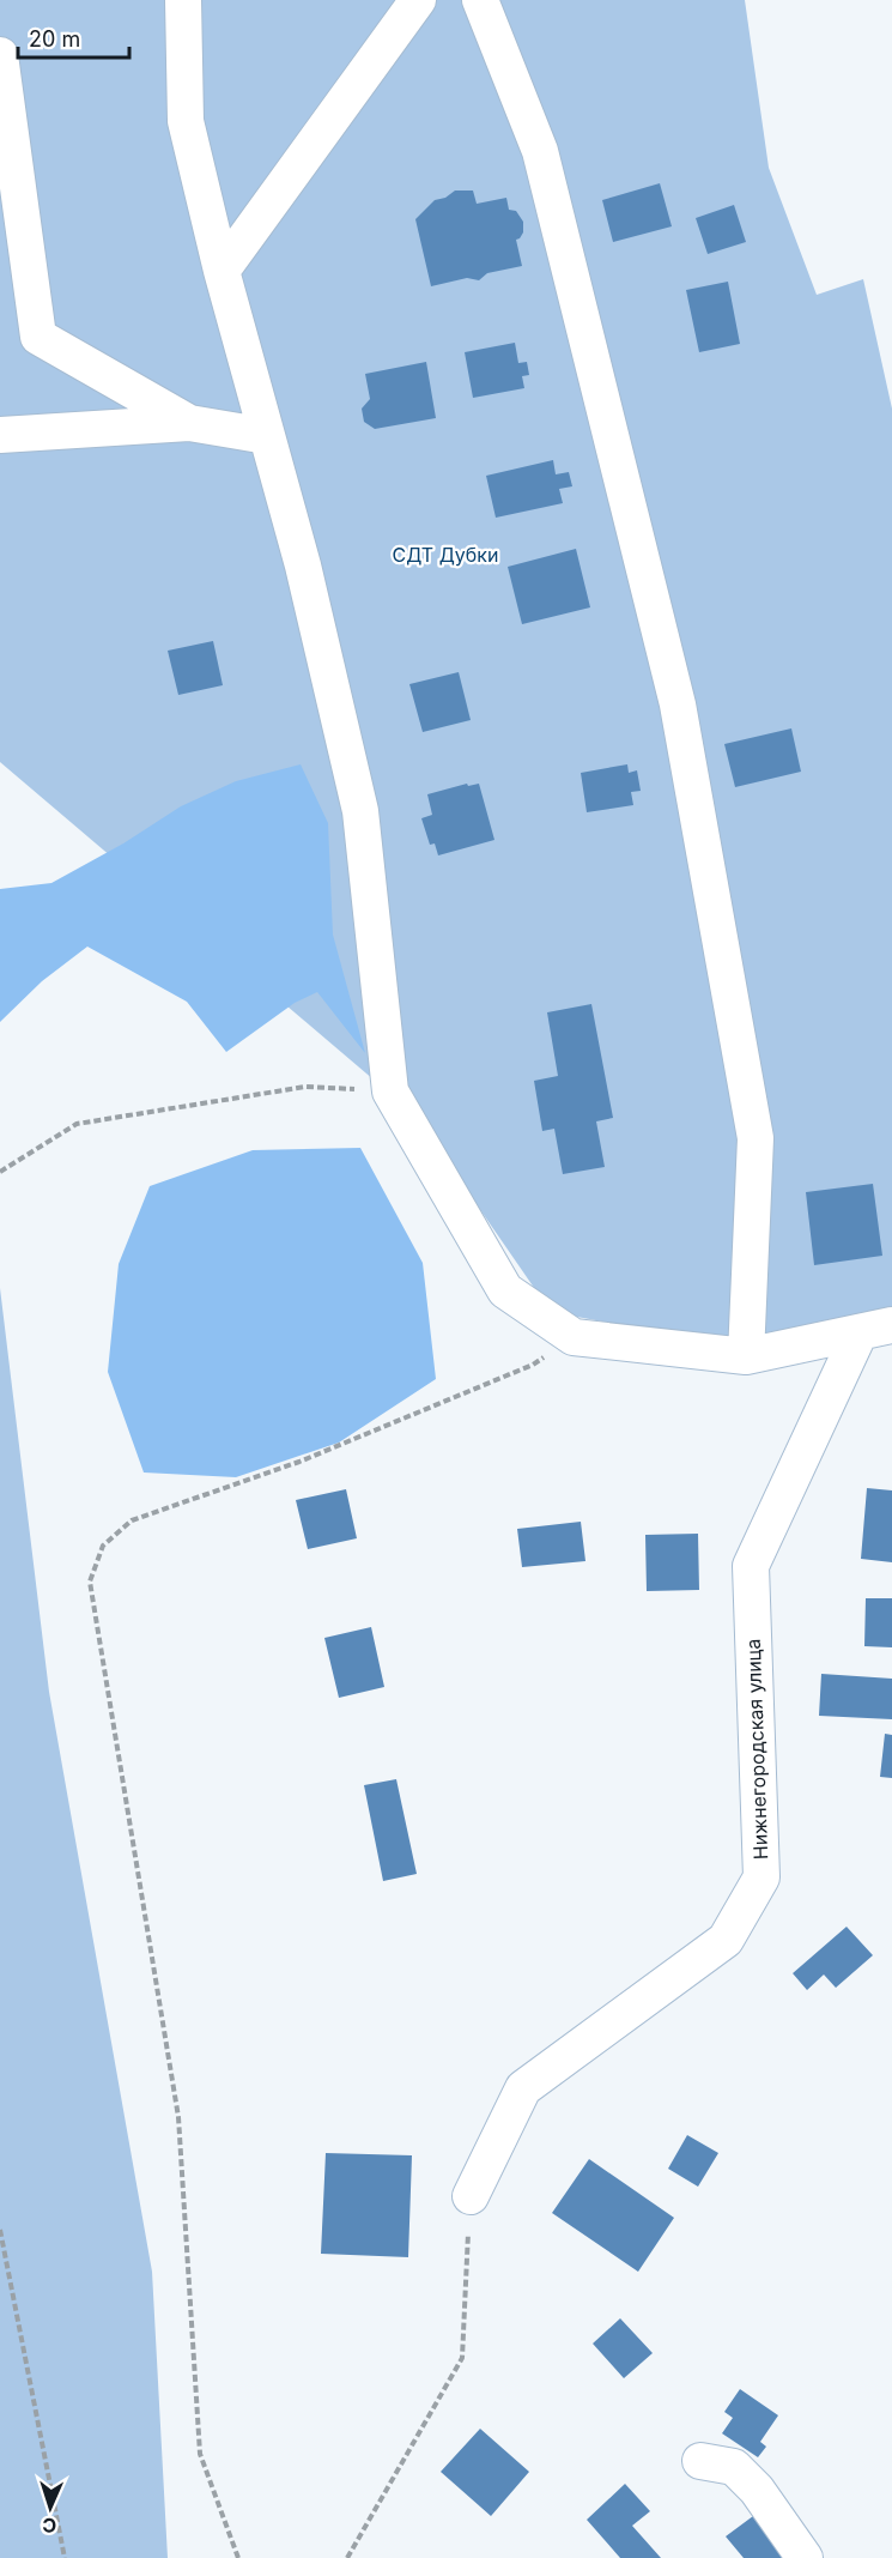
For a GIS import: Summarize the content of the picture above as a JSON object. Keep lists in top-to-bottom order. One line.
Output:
{"streets":{"street":["Нижнегородская улица"]},"parks":["СДТ Дубки"],"scale_bar":"20 m","north":"bottom"}
